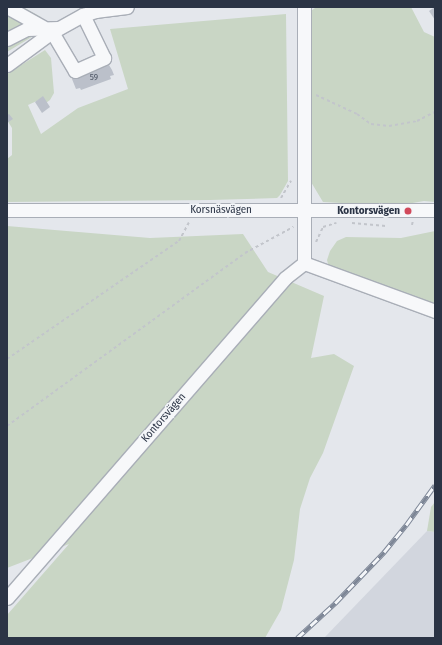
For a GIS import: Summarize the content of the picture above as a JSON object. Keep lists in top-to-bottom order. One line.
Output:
{"streets":{"street":["Korsnäsvägen","Kontorsvägen"]},"places":["Kontorsvägen"],"house_numbers":["59"]}
